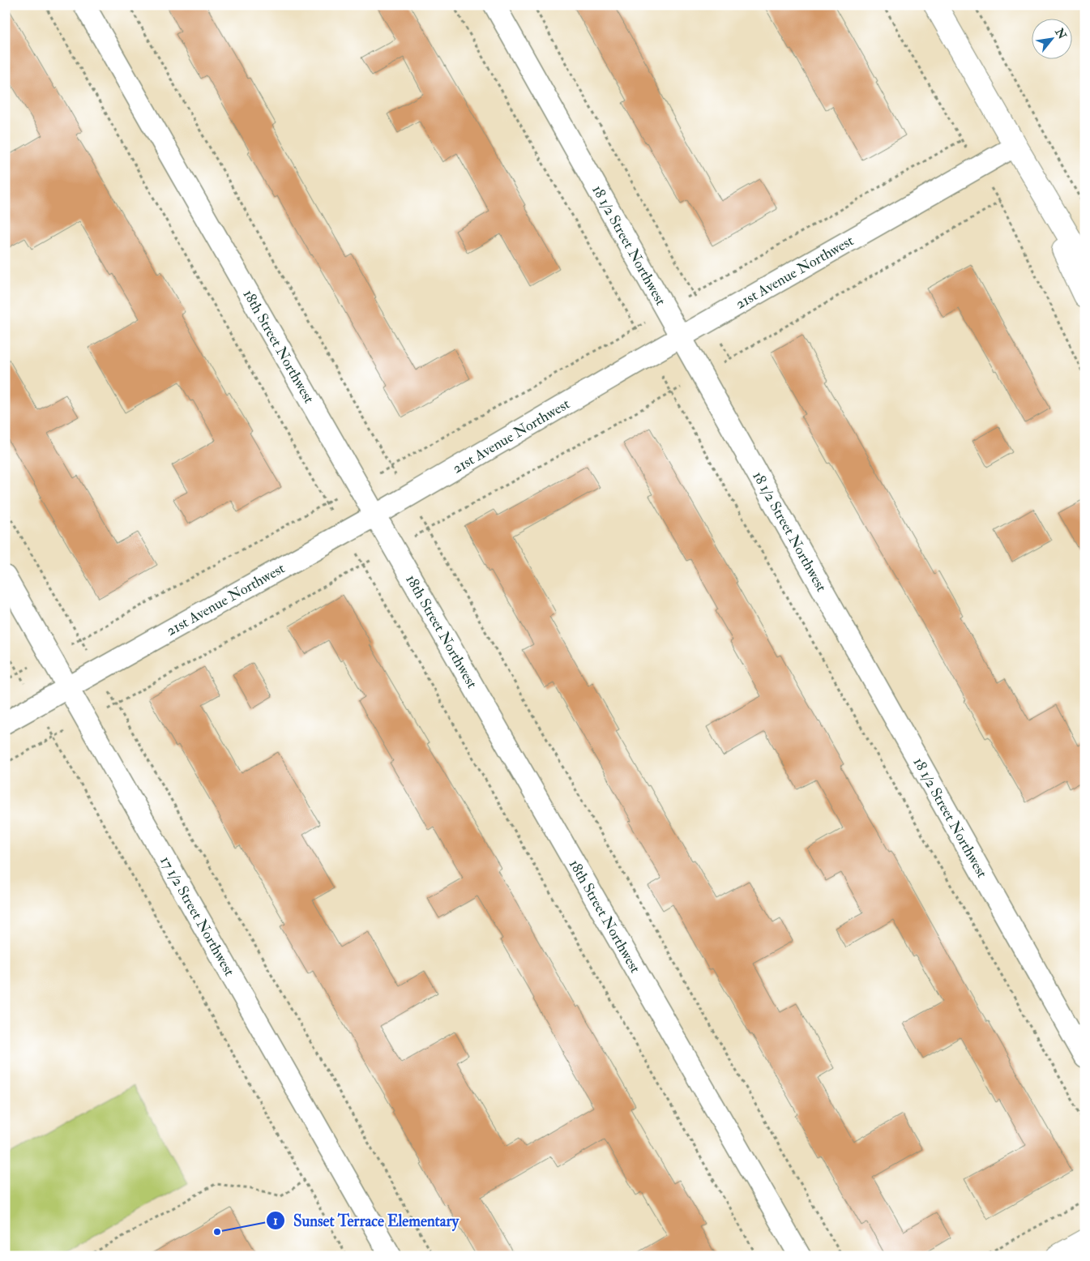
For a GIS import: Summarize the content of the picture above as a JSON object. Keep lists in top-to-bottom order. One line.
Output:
{"streets":{"street":["18 1/2 Street Northwest","21st Avenue Northwest","18th Street Northwest","17 1/2 Street Northwest"]},"crossings":[["18 1/2 Street Northwest","21st Avenue Northwest"],["21st Avenue Northwest","18th Street Northwest"],["21st Avenue Northwest","17 1/2 Street Northwest"]],"places":["Sunset Terrace Elementary"],"north":"top right"}
